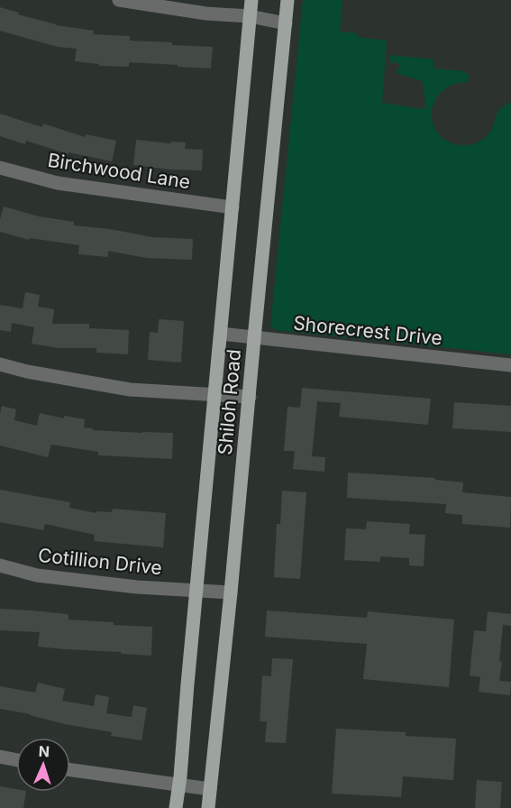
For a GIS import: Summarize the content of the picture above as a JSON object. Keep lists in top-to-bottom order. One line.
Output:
{"streets":{"main road":["Shiloh Road"],"street":["Birchwood Lane","Shorecrest Drive","Cotillion Drive"]},"crossings":[["Birchwood Lane","Shiloh Road"],["Shorecrest Drive","Shiloh Road"],["Shiloh Road","Cotillion Drive"]],"north":"top"}
